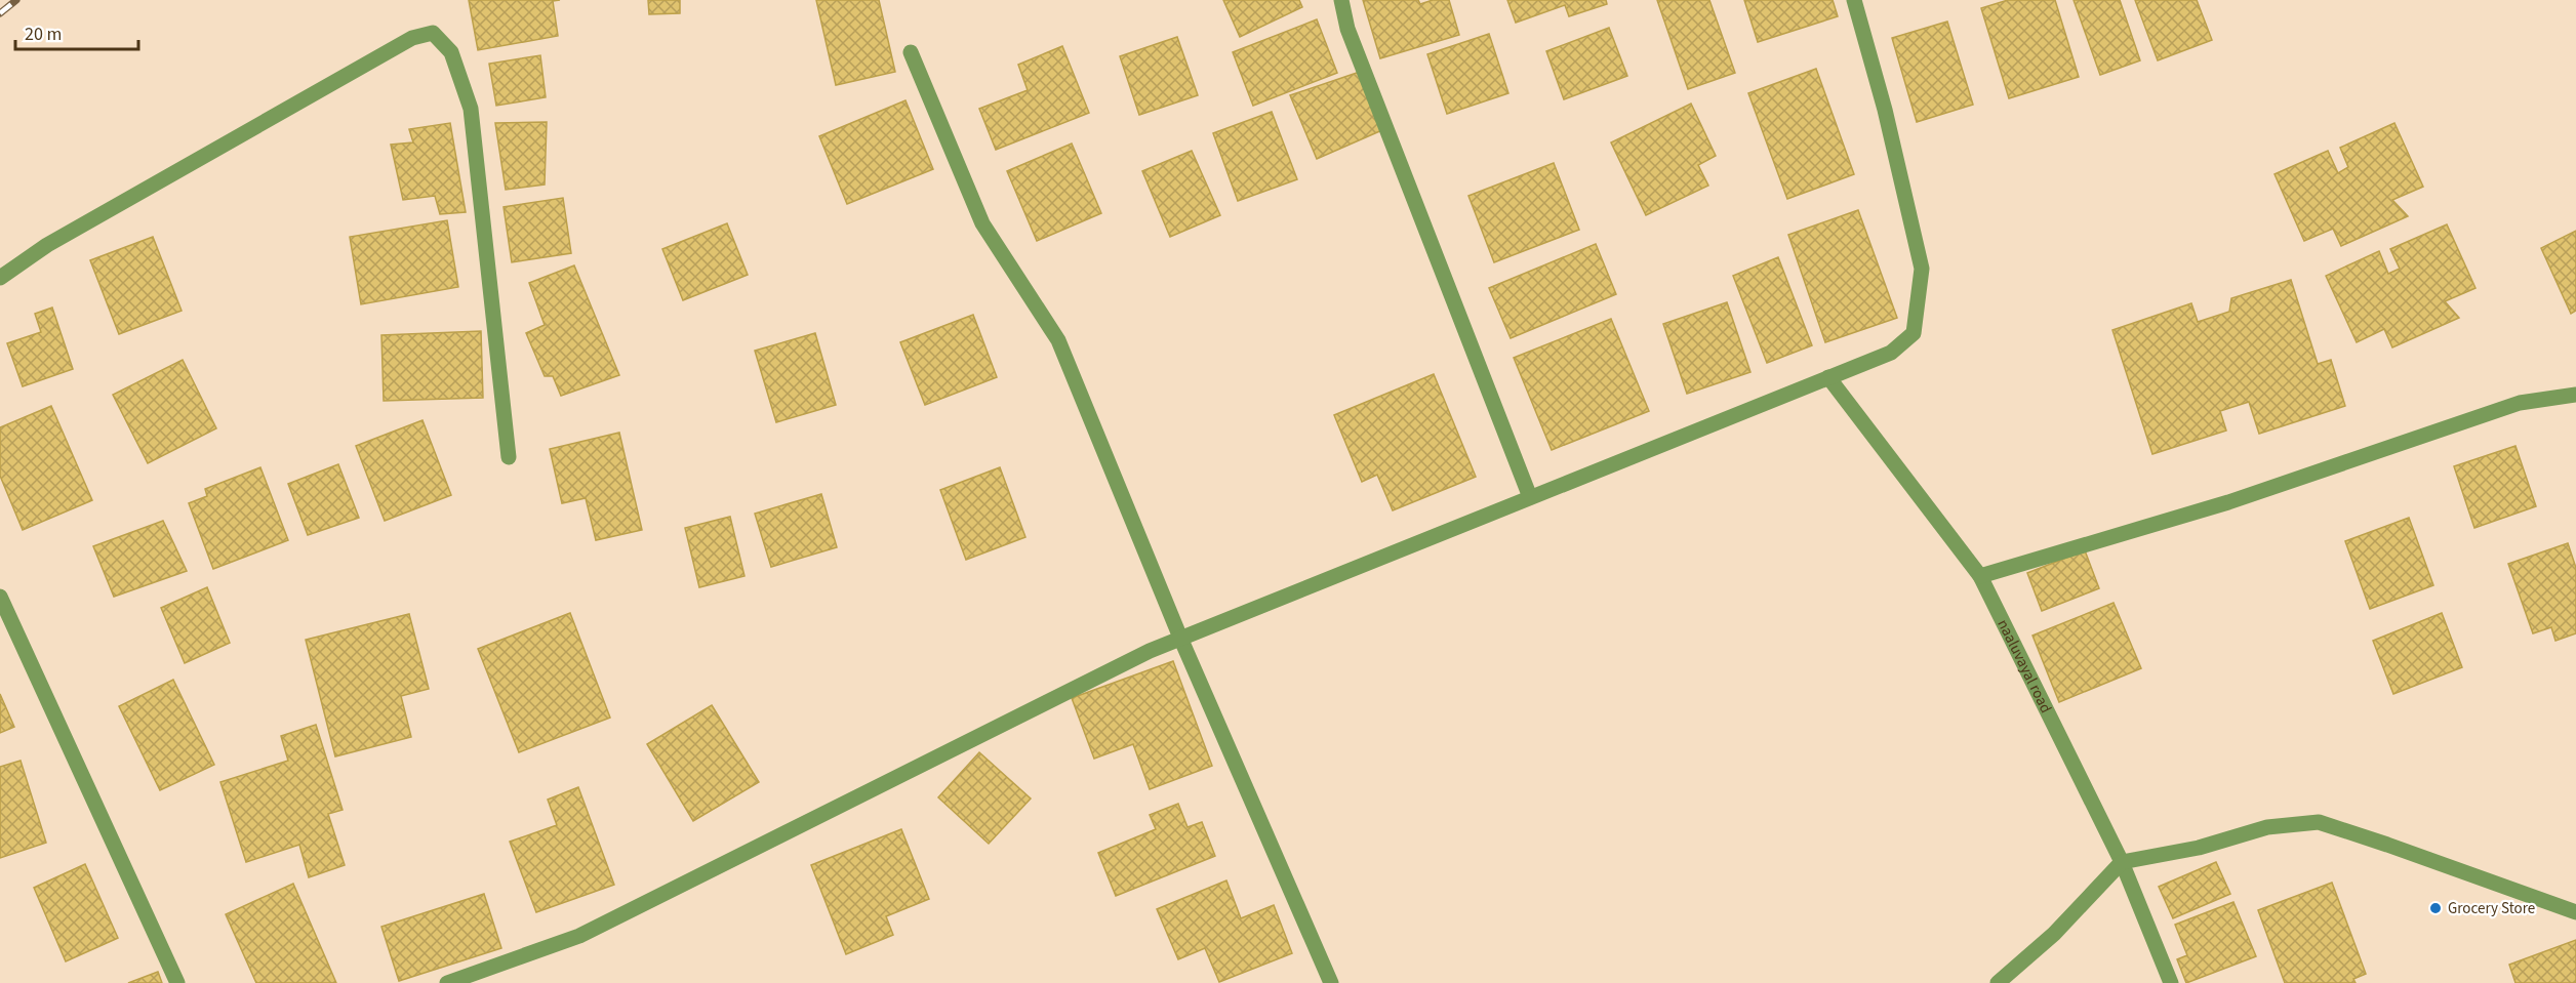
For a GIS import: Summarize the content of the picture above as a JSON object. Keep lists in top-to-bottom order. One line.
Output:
{"streets":{"street":["naaluvayal road"]},"places":["Grocery Store"],"scale_bar":"20 m"}
